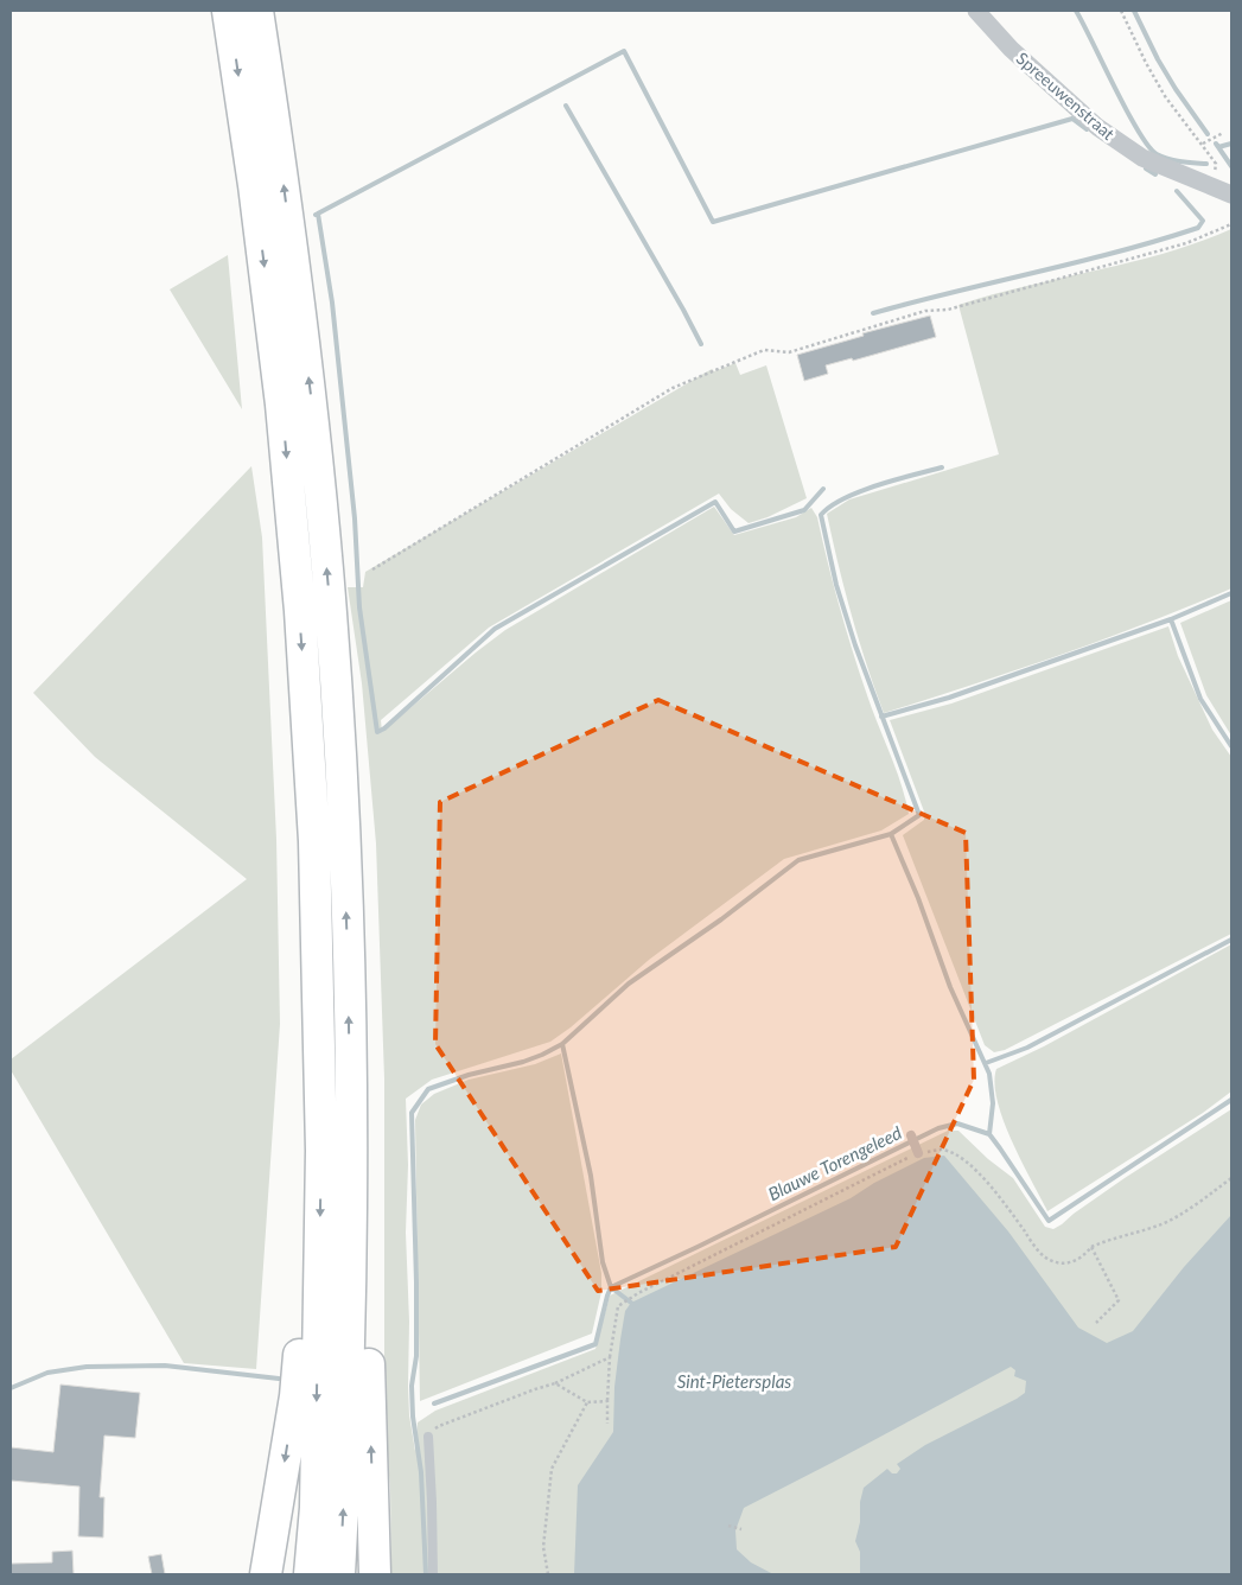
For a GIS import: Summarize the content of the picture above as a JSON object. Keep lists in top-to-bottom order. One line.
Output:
{"streets":{"street":["Spreeuwenstraat"]},"water":["Blauwe Torengeleed","Sint-Pietersplas"]}
